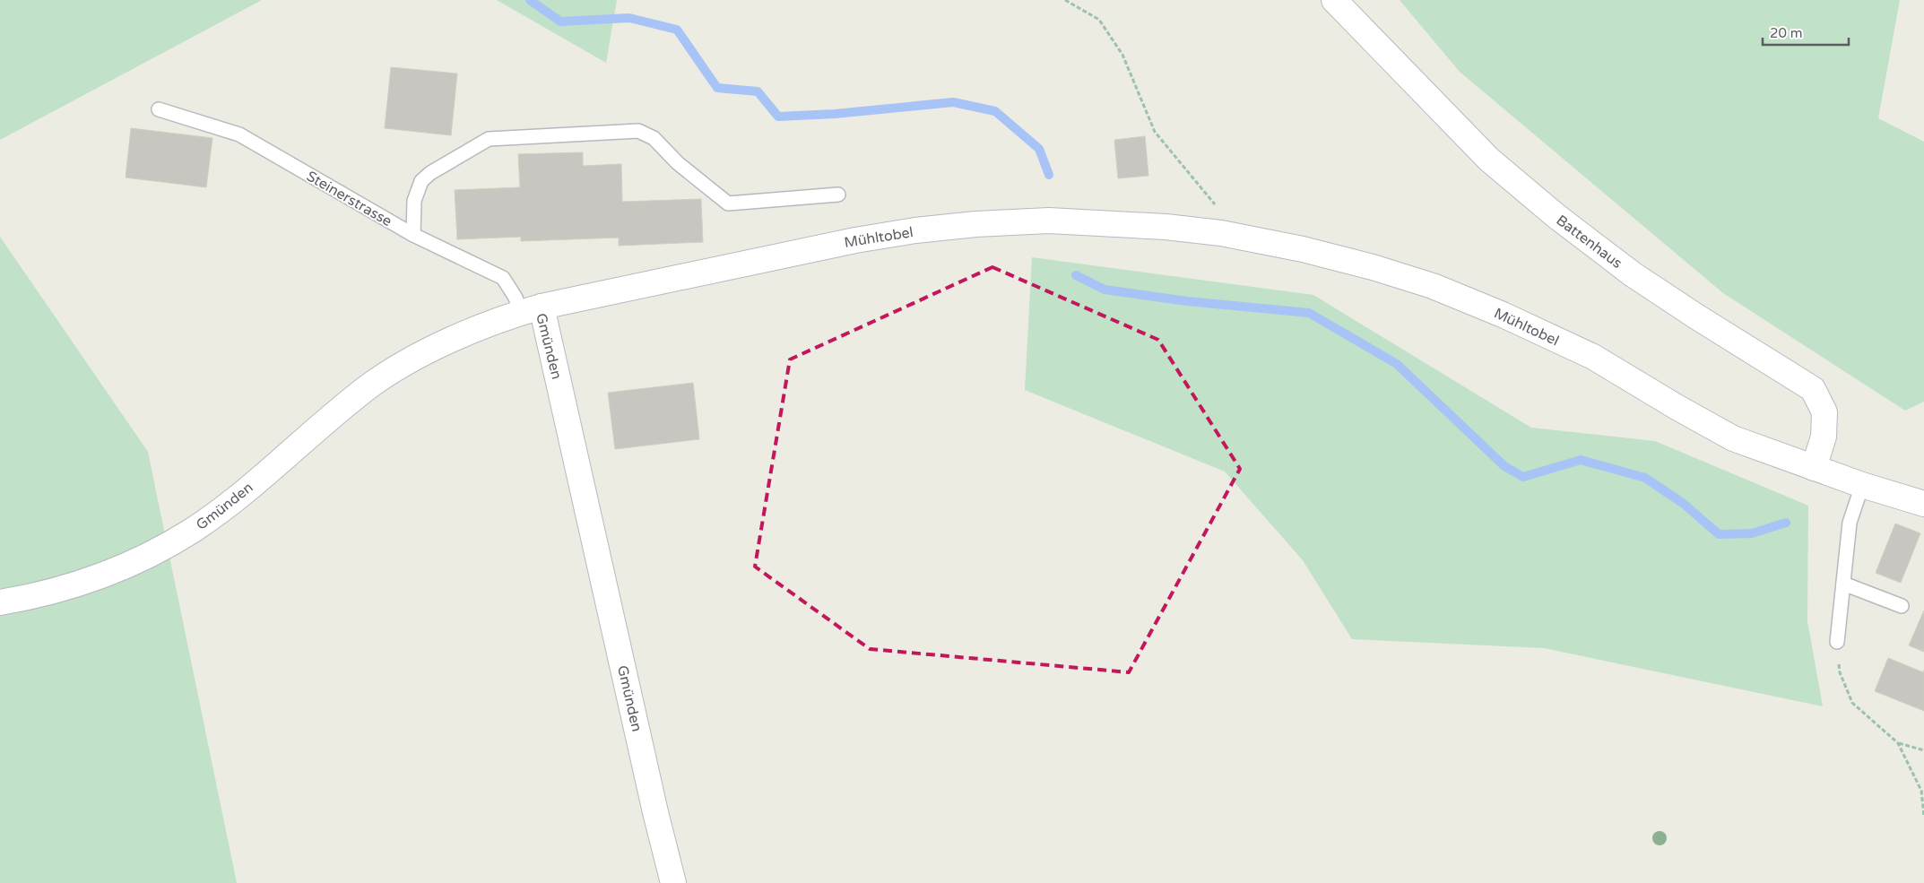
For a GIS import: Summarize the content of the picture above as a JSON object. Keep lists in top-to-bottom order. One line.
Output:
{"streets":{"main road":["Mühltobel","Battenhaus","Gmünden"],"lane":["Steinerstrasse"]},"crossings":[["Steinerstrasse","Mühltobel"],["Steinerstrasse","Gmünden"],["Mühltobel","Battenhaus"],["Mühltobel","Gmünden"]],"scale_bar":"20 m"}
